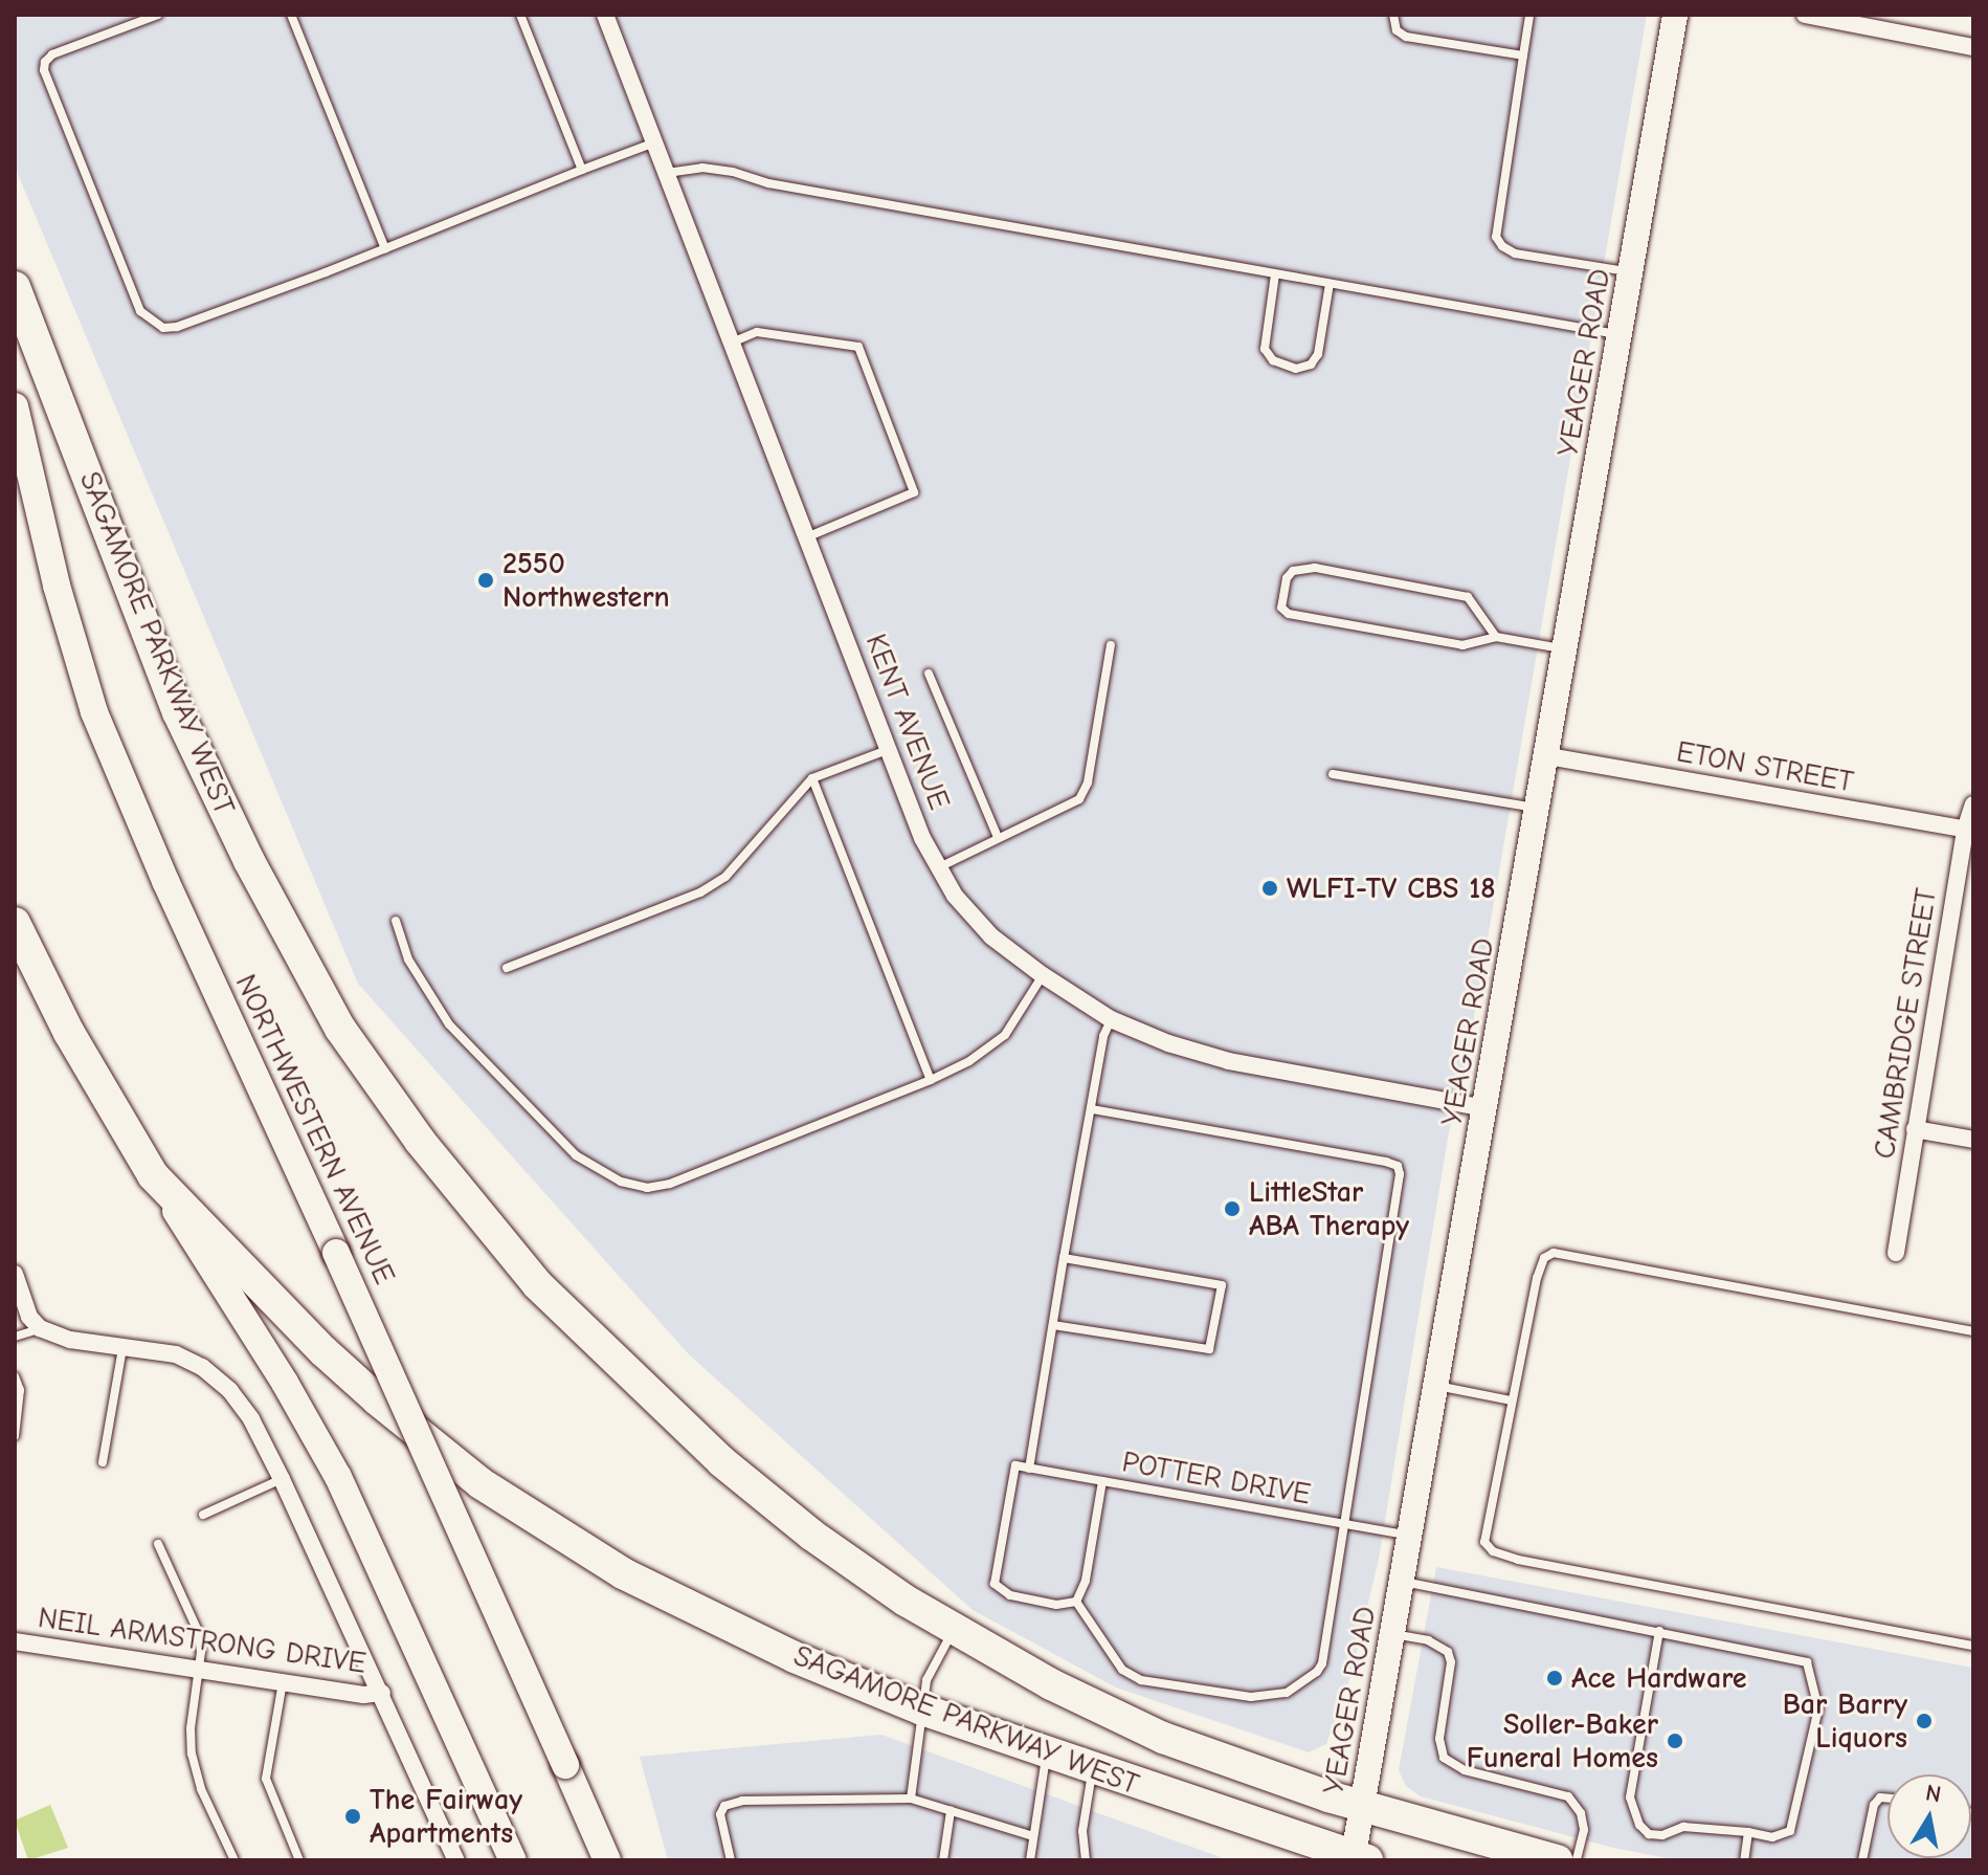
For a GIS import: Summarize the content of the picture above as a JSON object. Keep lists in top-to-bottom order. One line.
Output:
{"streets":{"highway":["SAGAMORE PARKWAY WEST"],"main road":["NORTHWESTERN AVENUE"],"street":["YEAGER ROAD","KENT AVENUE","ETON STREET","CAMBRIDGE STREET","NEIL ARMSTRONG DRIVE"],"lane":["POTTER DRIVE"]},"crossings":[["YEAGER ROAD","SAGAMORE PARKWAY WEST"],["YEAGER ROAD","KENT AVENUE"],["YEAGER ROAD","ETON STREET"],["YEAGER ROAD","POTTER DRIVE"],["ETON STREET","CAMBRIDGE STREET"]],"places":["2550 Northwestern","WLFI-TV CBS 18","LittleStar ABA Therapy","Ace Hardware","Bar Barry Liquors","Soller-Baker Funeral Homes","The Fairway Apartments"],"north":"top"}
